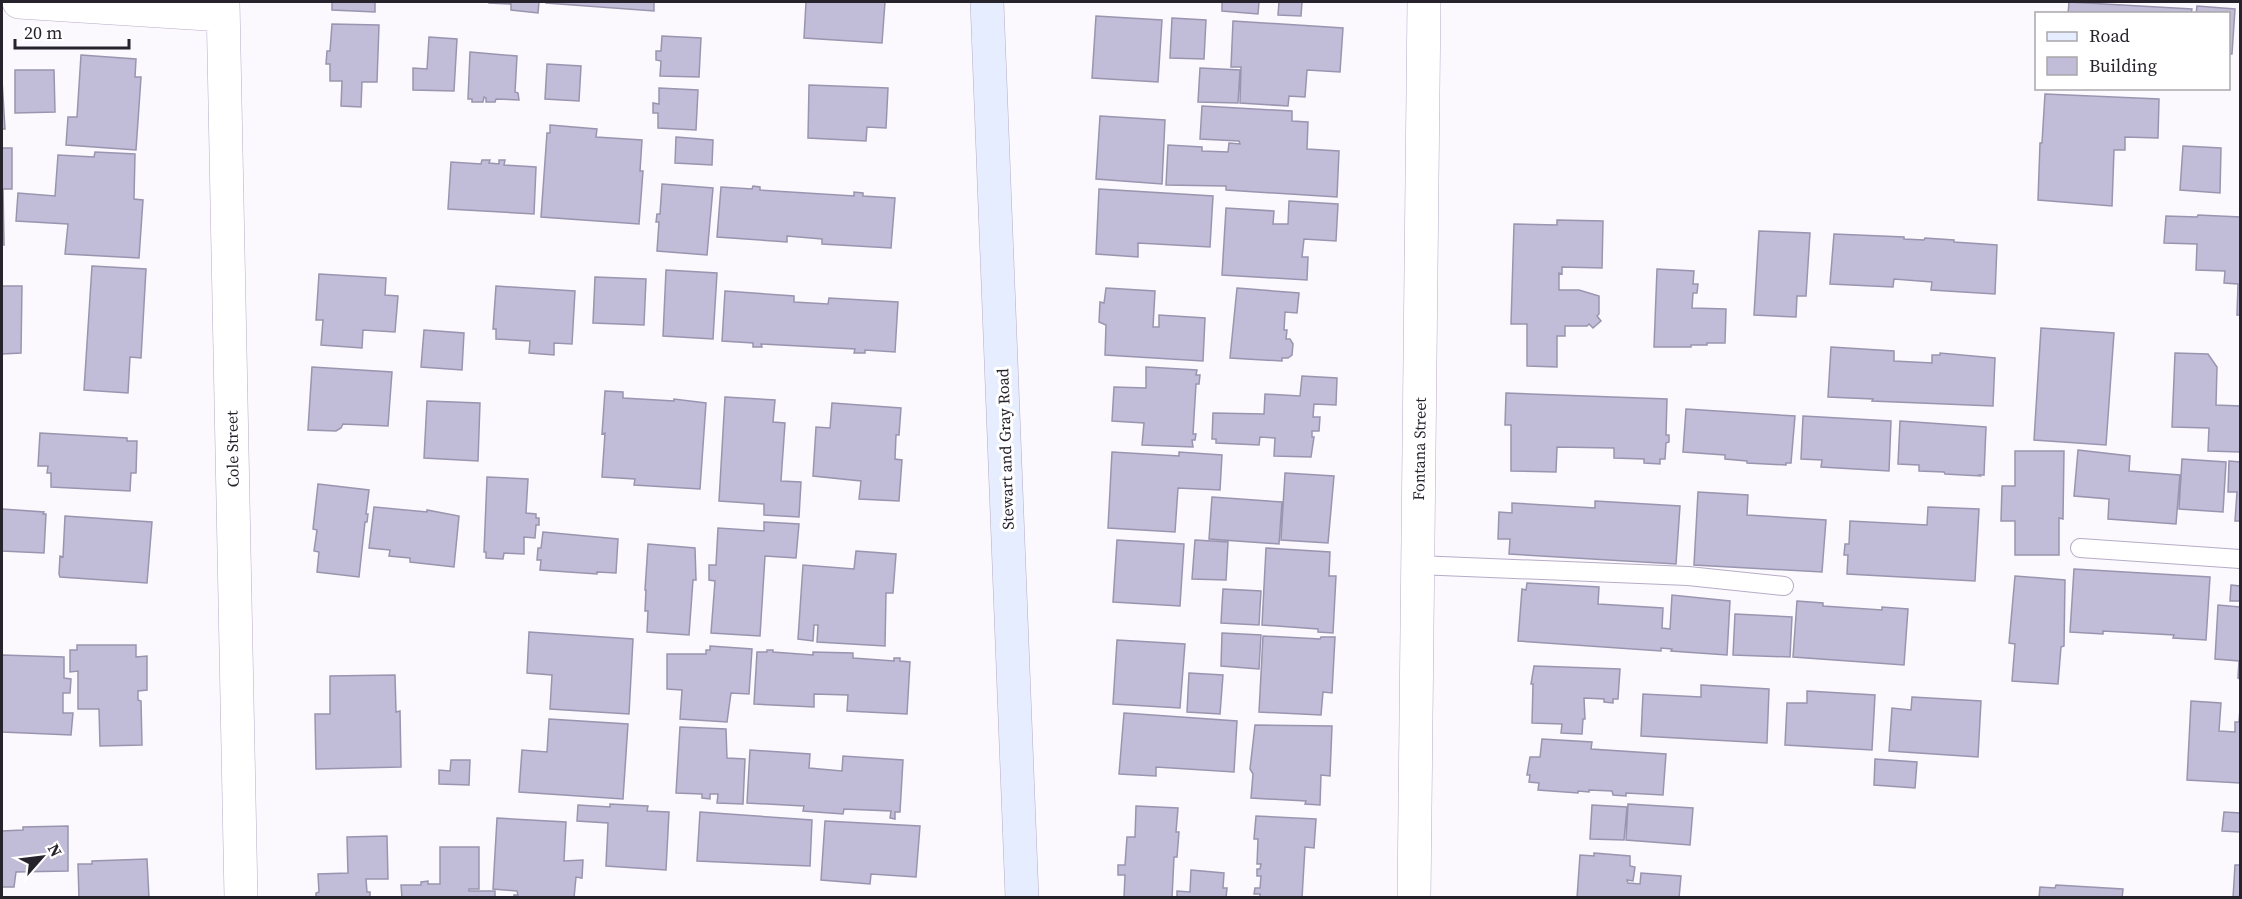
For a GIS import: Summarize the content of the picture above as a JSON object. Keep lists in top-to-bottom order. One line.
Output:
{"streets":{"main road":["Stewart and Gray Road"],"street":["Cole Street","Fontana Street"]},"legend":["Road","Building"],"scale_bar":"20 m","north":"top right"}
